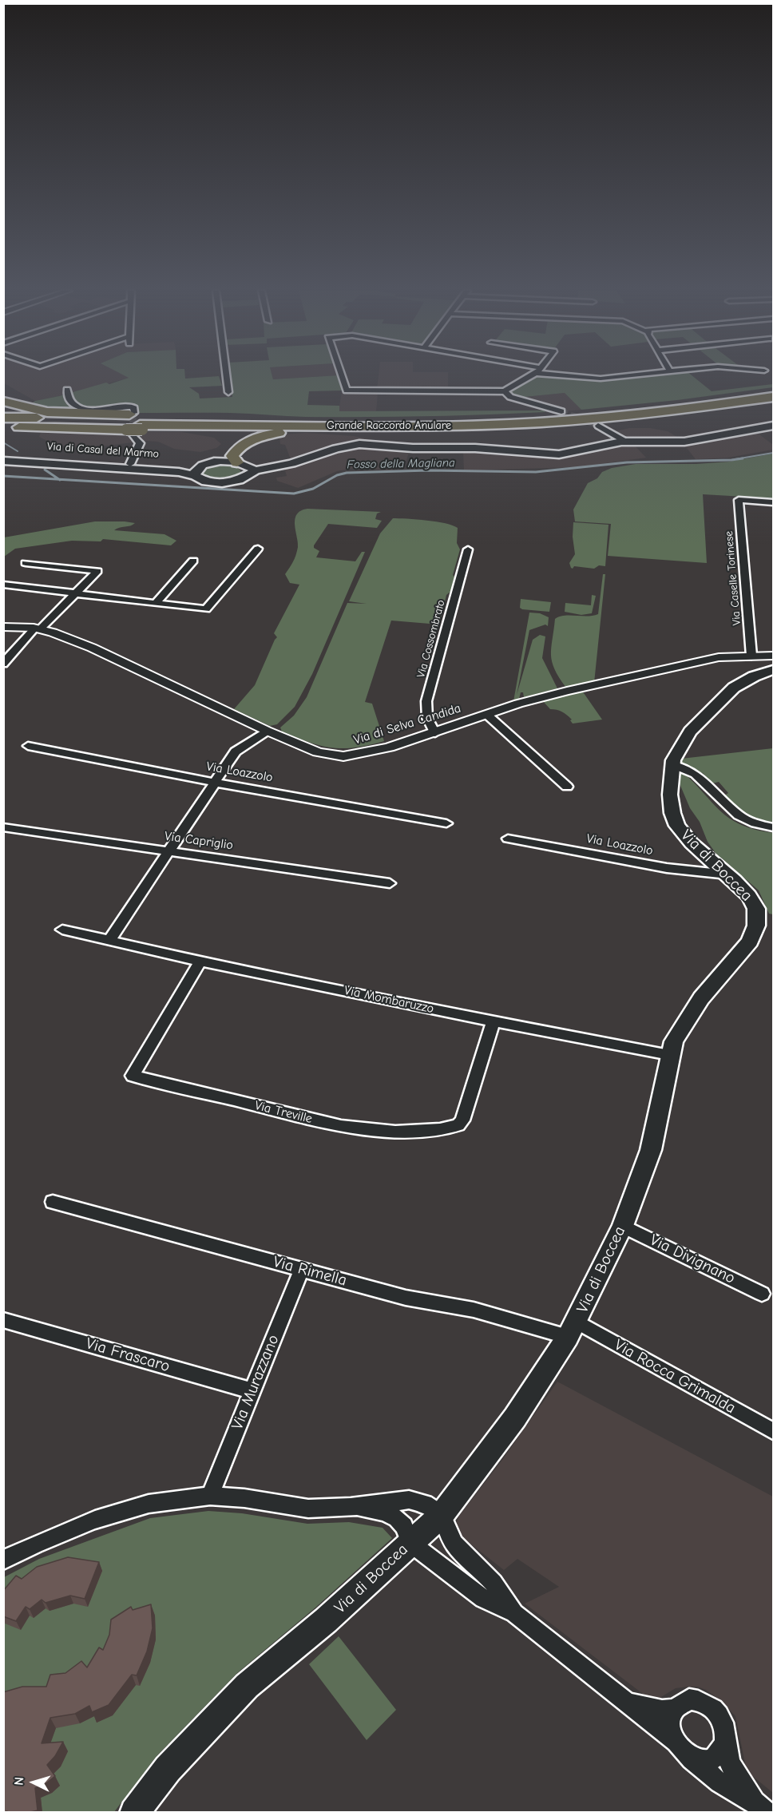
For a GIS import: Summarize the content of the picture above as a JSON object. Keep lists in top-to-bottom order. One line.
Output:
{"streets":{"highway":["Grande Raccordo Anulare"],"main road":["Via di Casal del Marmo","Via di Boccea"],"street":["Via Caselle Torinese","Via Cossombrato","Via di Selva Candida","Via Loazzolo","Via Capriglio","Via Mombaruzzo","Via Treville","Via Divignano","Via Rimella","Via Frascaro","Via Rocca Grimalda","Via Murazzano"]},"crossings":[["Via Caselle Torinese","Via di Selva Candida"],["Via Cossombrato","Via di Selva Candida"],["Via Loazzolo","Via di Boccea"],["Via di Boccea","Via Mombaruzzo"],["Via di Boccea","Via Divignano"],["Via di Boccea","Via Rimella"],["Via di Boccea","Via Rocca Grimalda"],["Via Mombaruzzo","Via Treville"],["Via Rimella","Via Rocca Grimalda"],["Via Rimella","Via Murazzano"],["Via Frascaro","Via Murazzano"]],"water":["Fosso della Magliana"],"north":"left"}
